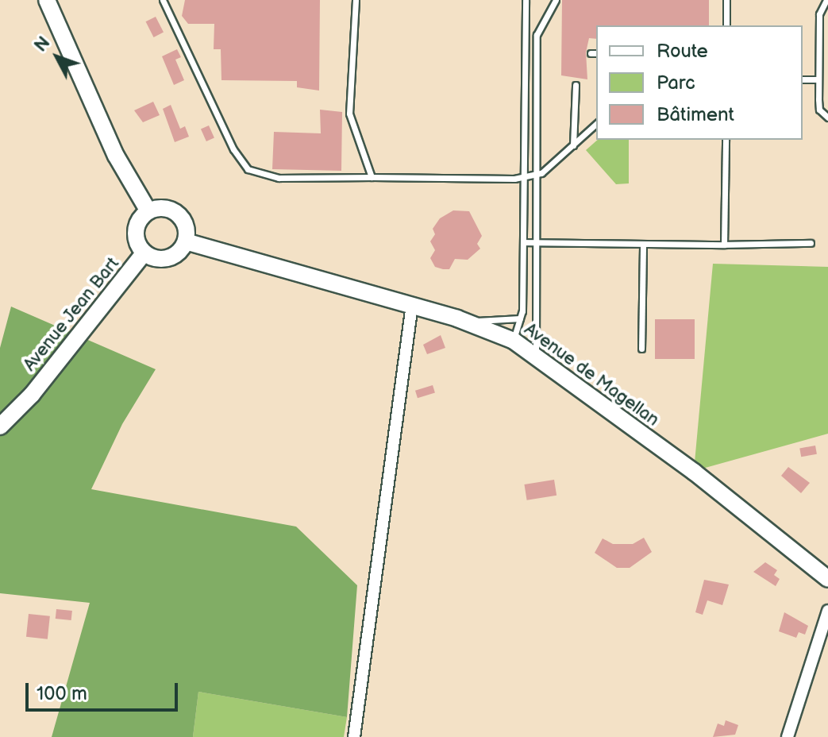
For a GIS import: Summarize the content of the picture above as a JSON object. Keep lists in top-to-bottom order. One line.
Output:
{"streets":{"street":["Avenue Jean Bart","Avenue de Magellan"]},"crossings":[["Avenue Jean Bart","Avenue de Magellan"]],"legend":["Route","Parc","Bâtiment"],"scale_bar":"100 m","north":"top left"}
